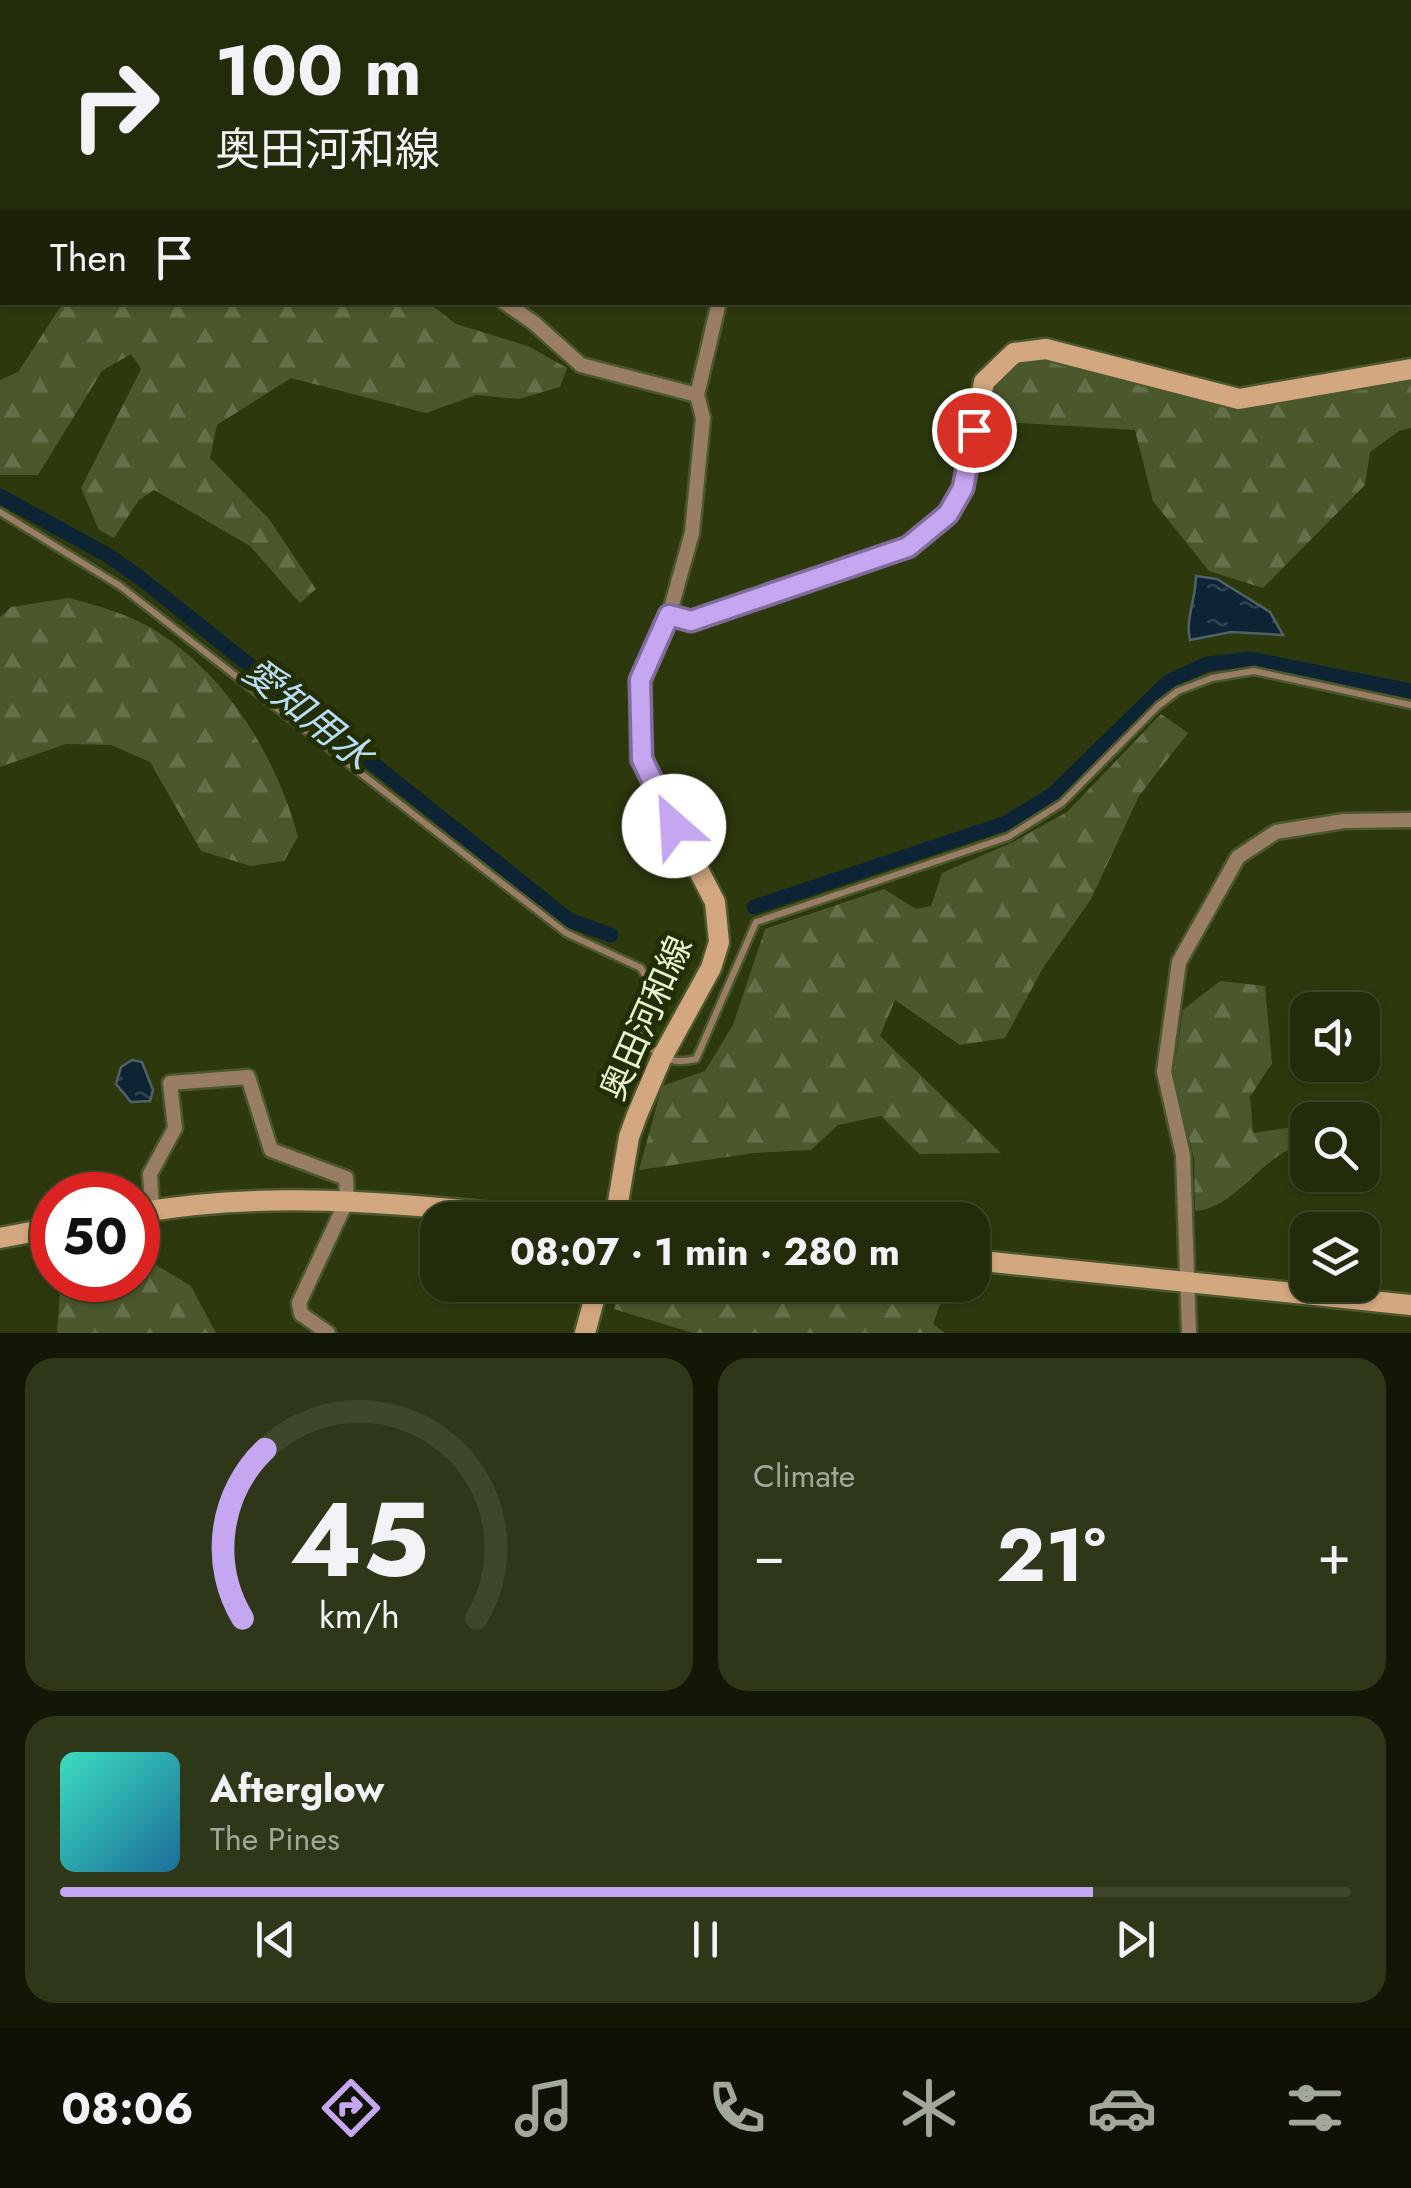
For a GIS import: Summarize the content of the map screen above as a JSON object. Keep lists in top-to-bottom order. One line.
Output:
{"streets":{"main road":["奥田河和線"]},"water":["愛知用水"],"page":{"turn":["100 m","奥田河和線"],"then":"Then","limit":"50","trip":"08:07 · 1 min · 280 m","tile":"Climate","heat":["−","21°","+"],"song":["Afterglow","The Pines"],"tabs":"08:06","gauge":["45","km/h"]}}
